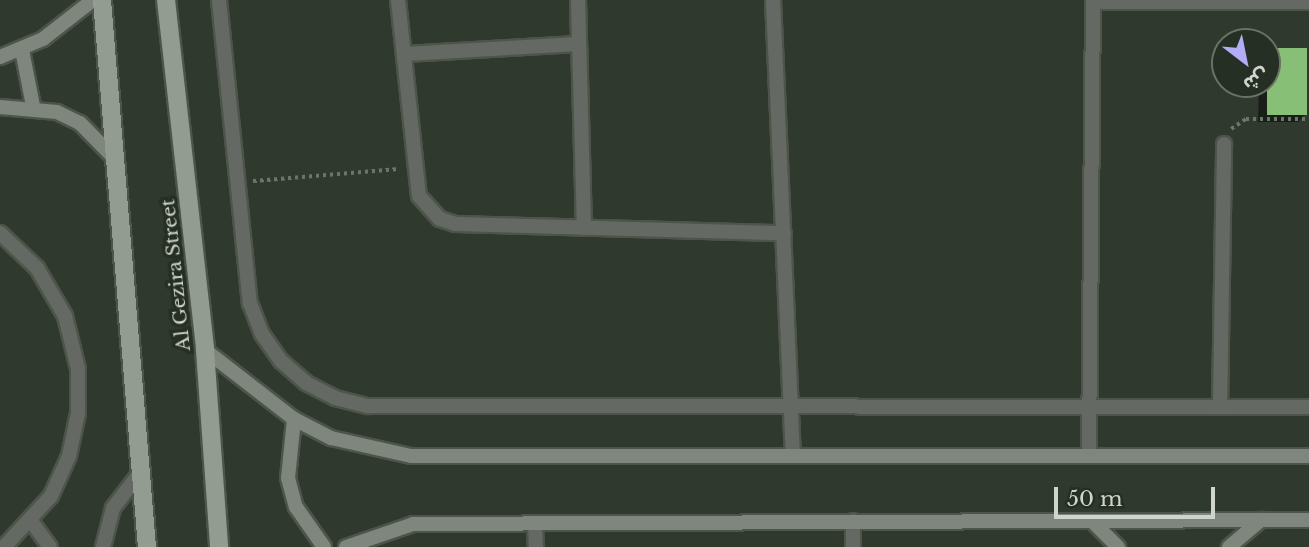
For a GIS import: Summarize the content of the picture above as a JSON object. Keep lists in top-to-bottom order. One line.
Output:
{"streets":{"main road":["Al Gezira Street"]},"scale_bar":"50 m","north":"bottom right"}
